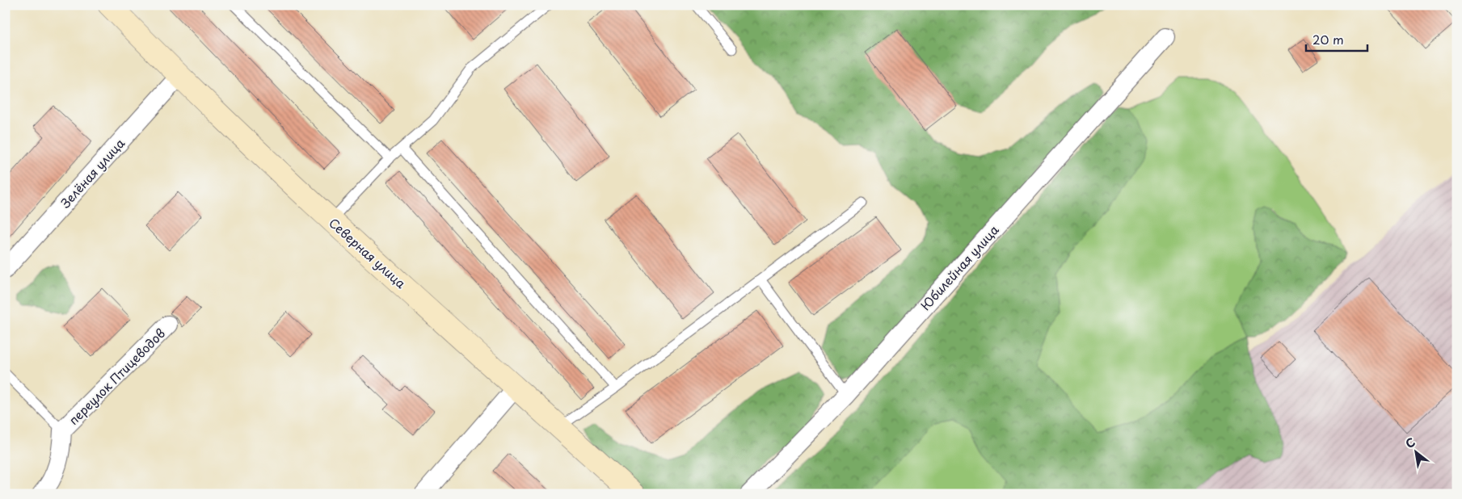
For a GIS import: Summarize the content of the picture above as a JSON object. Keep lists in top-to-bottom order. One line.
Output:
{"streets":{"street":["Зелёная улица","Северная улица","Юбилейная улица","переулок Птицеводов"]},"crossings":[["Зелёная улица","Северная улица"]],"scale_bar":"20 m","north":"top left"}
